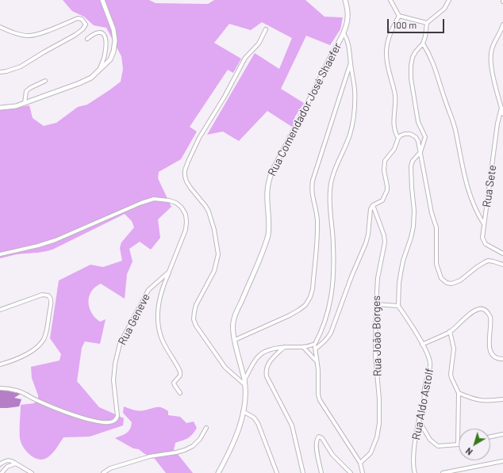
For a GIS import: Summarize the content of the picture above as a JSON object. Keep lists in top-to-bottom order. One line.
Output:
{"streets":{"street":["Rua Comendador José Shaefer","Rua Sete","Rua Geneve","Rua João Borges","Rua Aldo Astolf"]},"scale_bar":"100 m","north":"bottom left"}
